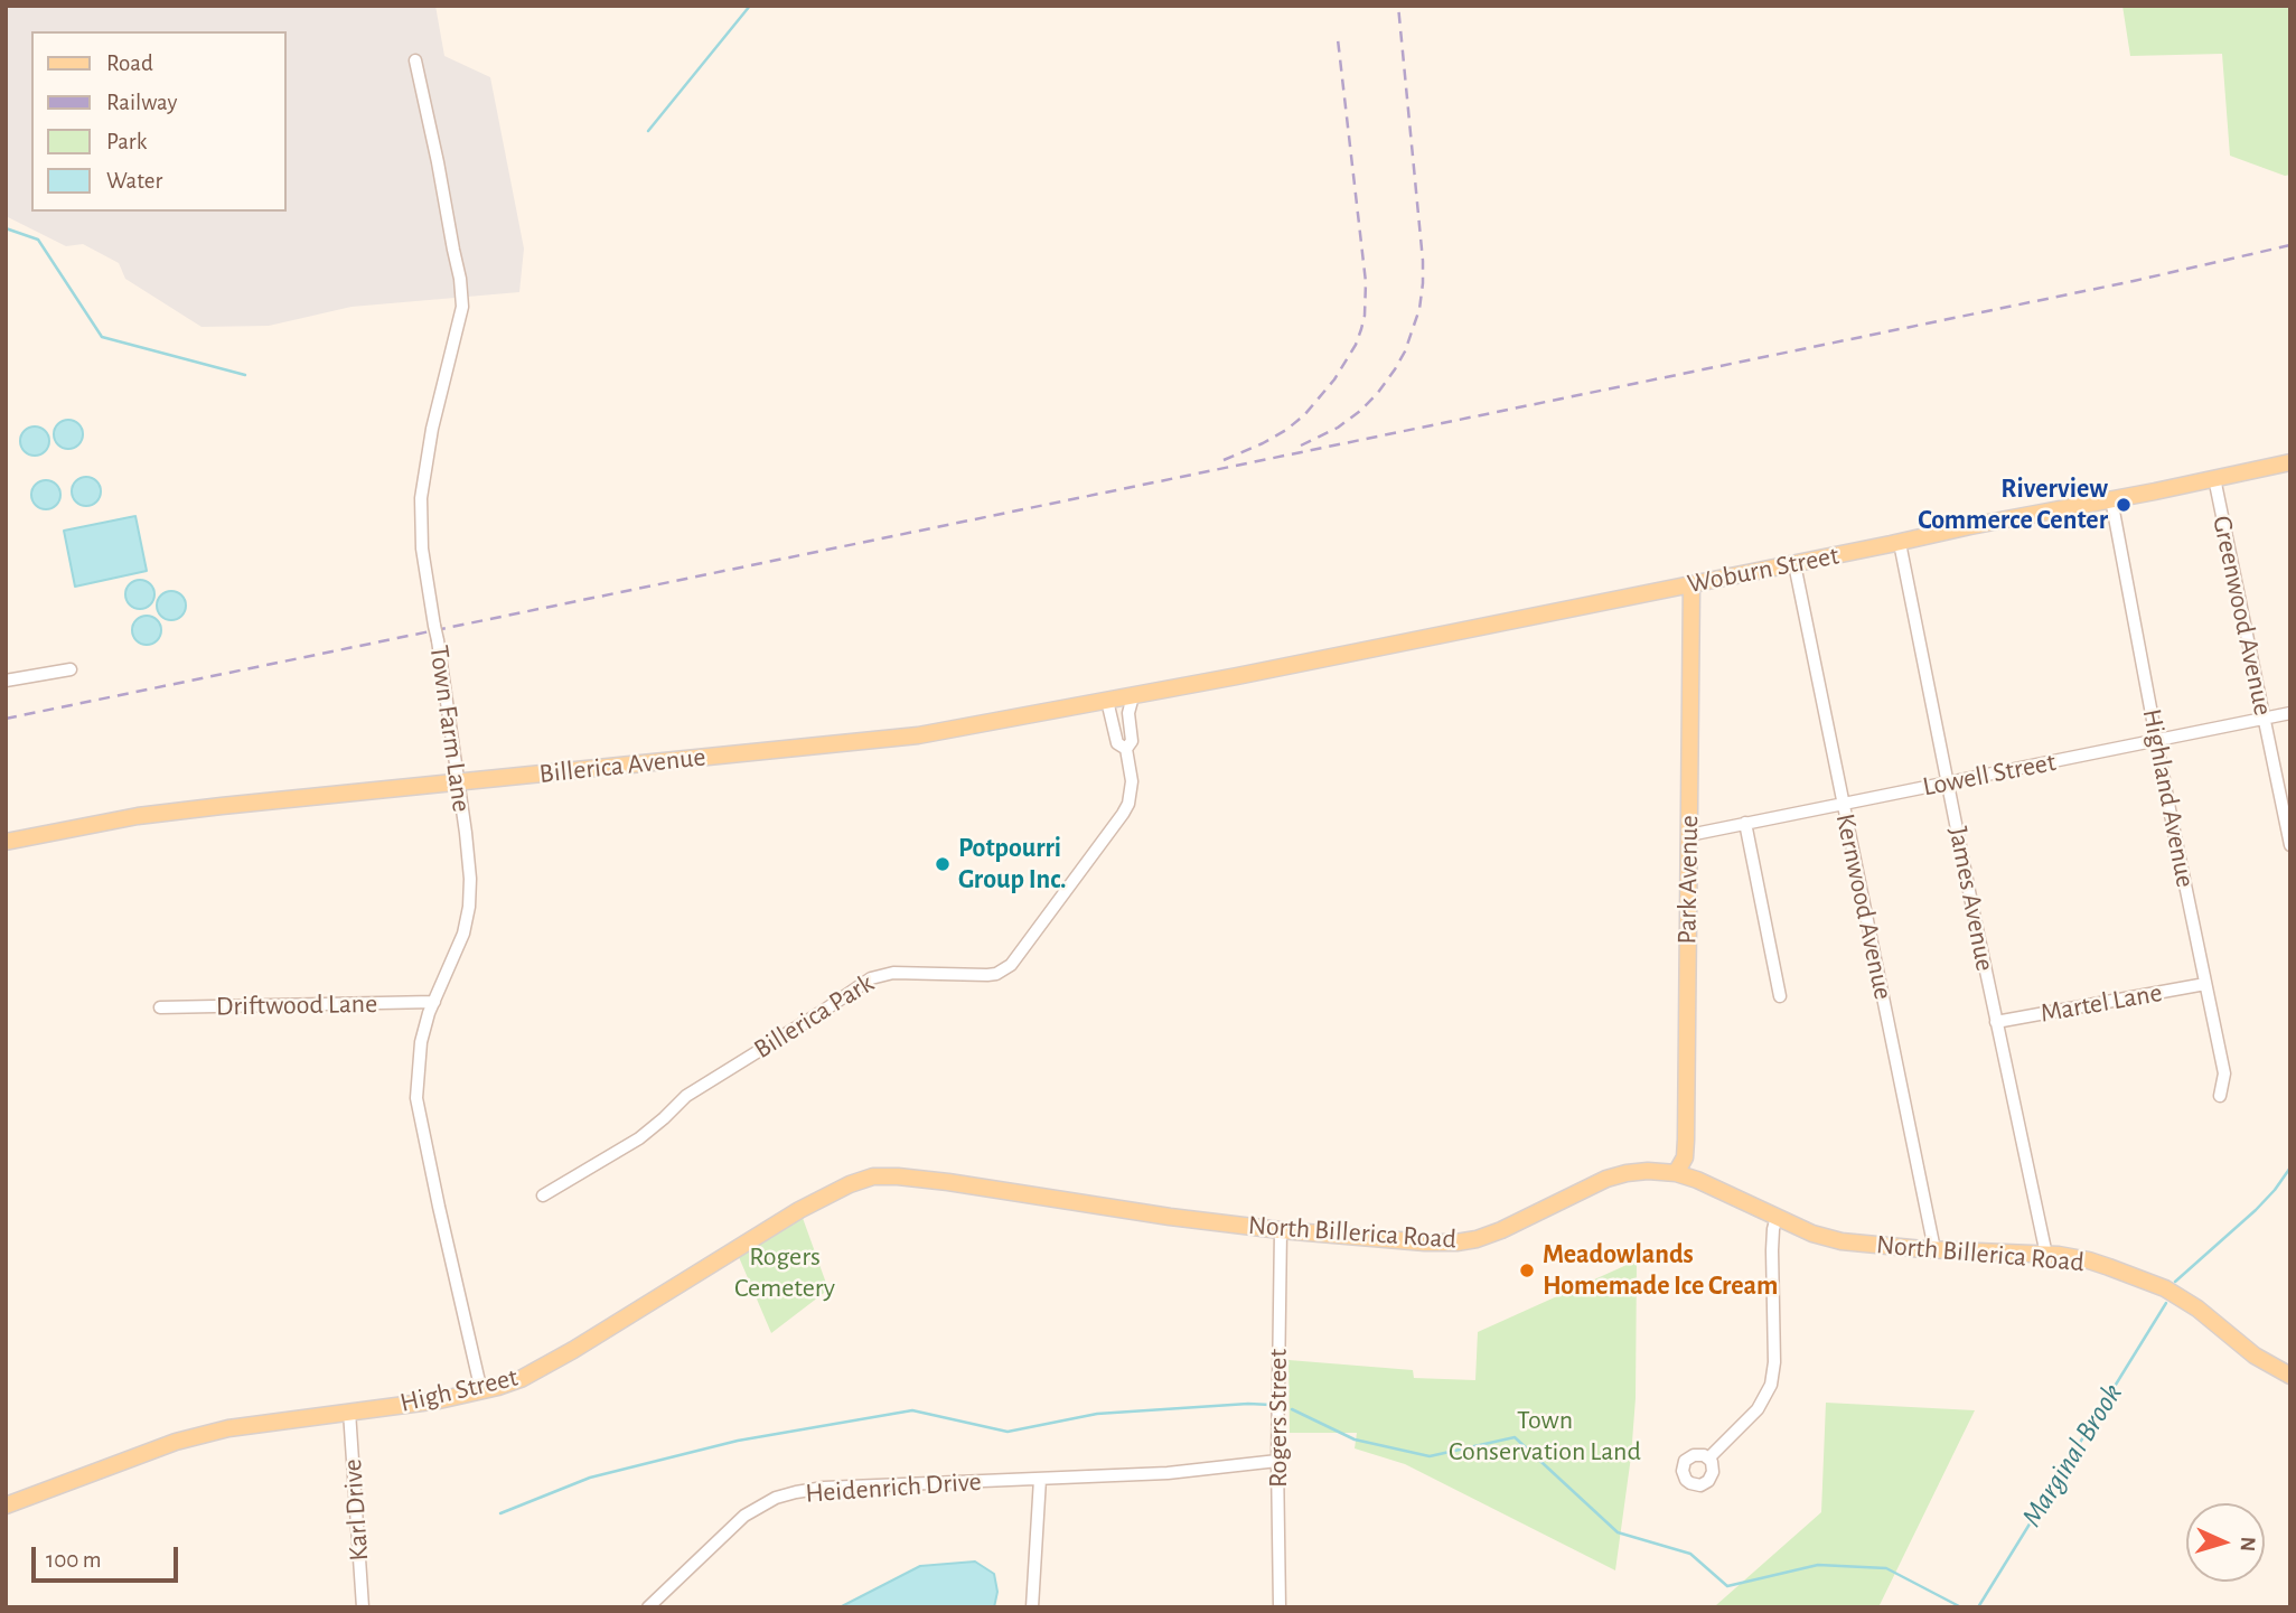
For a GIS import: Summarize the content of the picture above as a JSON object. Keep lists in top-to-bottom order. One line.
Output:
{"streets":{"main road":["Woburn Street","Billerica Avenue","Park Avenue","North Billerica Road","High Street"],"street":["Greenwood Avenue","Town Farm Lane","Lowell Street","Highland Avenue","James Avenue","Kernwood Avenue","Martel Lane","Driftwood Lane","Billerica Park","Rogers Street","Heidenrich Drive","Karl Drive"]},"crossings":[["Woburn Street","Greenwood Avenue"],["Woburn Street","Billerica Avenue"],["Woburn Street","Highland Avenue"],["Woburn Street","Park Avenue"],["Woburn Street","James Avenue"],["Woburn Street","Kernwood Avenue"],["Greenwood Avenue","Lowell Street"],["Town Farm Lane","Billerica Avenue"],["Town Farm Lane","Driftwood Lane"],["Town Farm Lane","High Street"],["Billerica Avenue","Billerica Park"],["Lowell Street","Highland Avenue"],["Lowell Street","Park Avenue"],["Lowell Street","James Avenue"],["Lowell Street","Kernwood Avenue"],["Highland Avenue","Martel Lane"],["Park Avenue","North Billerica Road"],["James Avenue","Martel Lane"],["James Avenue","North Billerica Road"],["Kernwood Avenue","North Billerica Road"],["North Billerica Road","High Street"],["North Billerica Road","Rogers Street"],["High Street","Karl Drive"],["Rogers Street","Heidenrich Drive"]],"water":["Marginal Brook"],"parks":["Rogers Cemetery","Town Conservation Land"],"places":["Riverview Commerce Center","Potpourri Group Inc.","Meadowlands Homemade Ice Cream"],"legend":["Road","Railway","Park","Water"],"scale_bar":"100 m","north":"right"}
